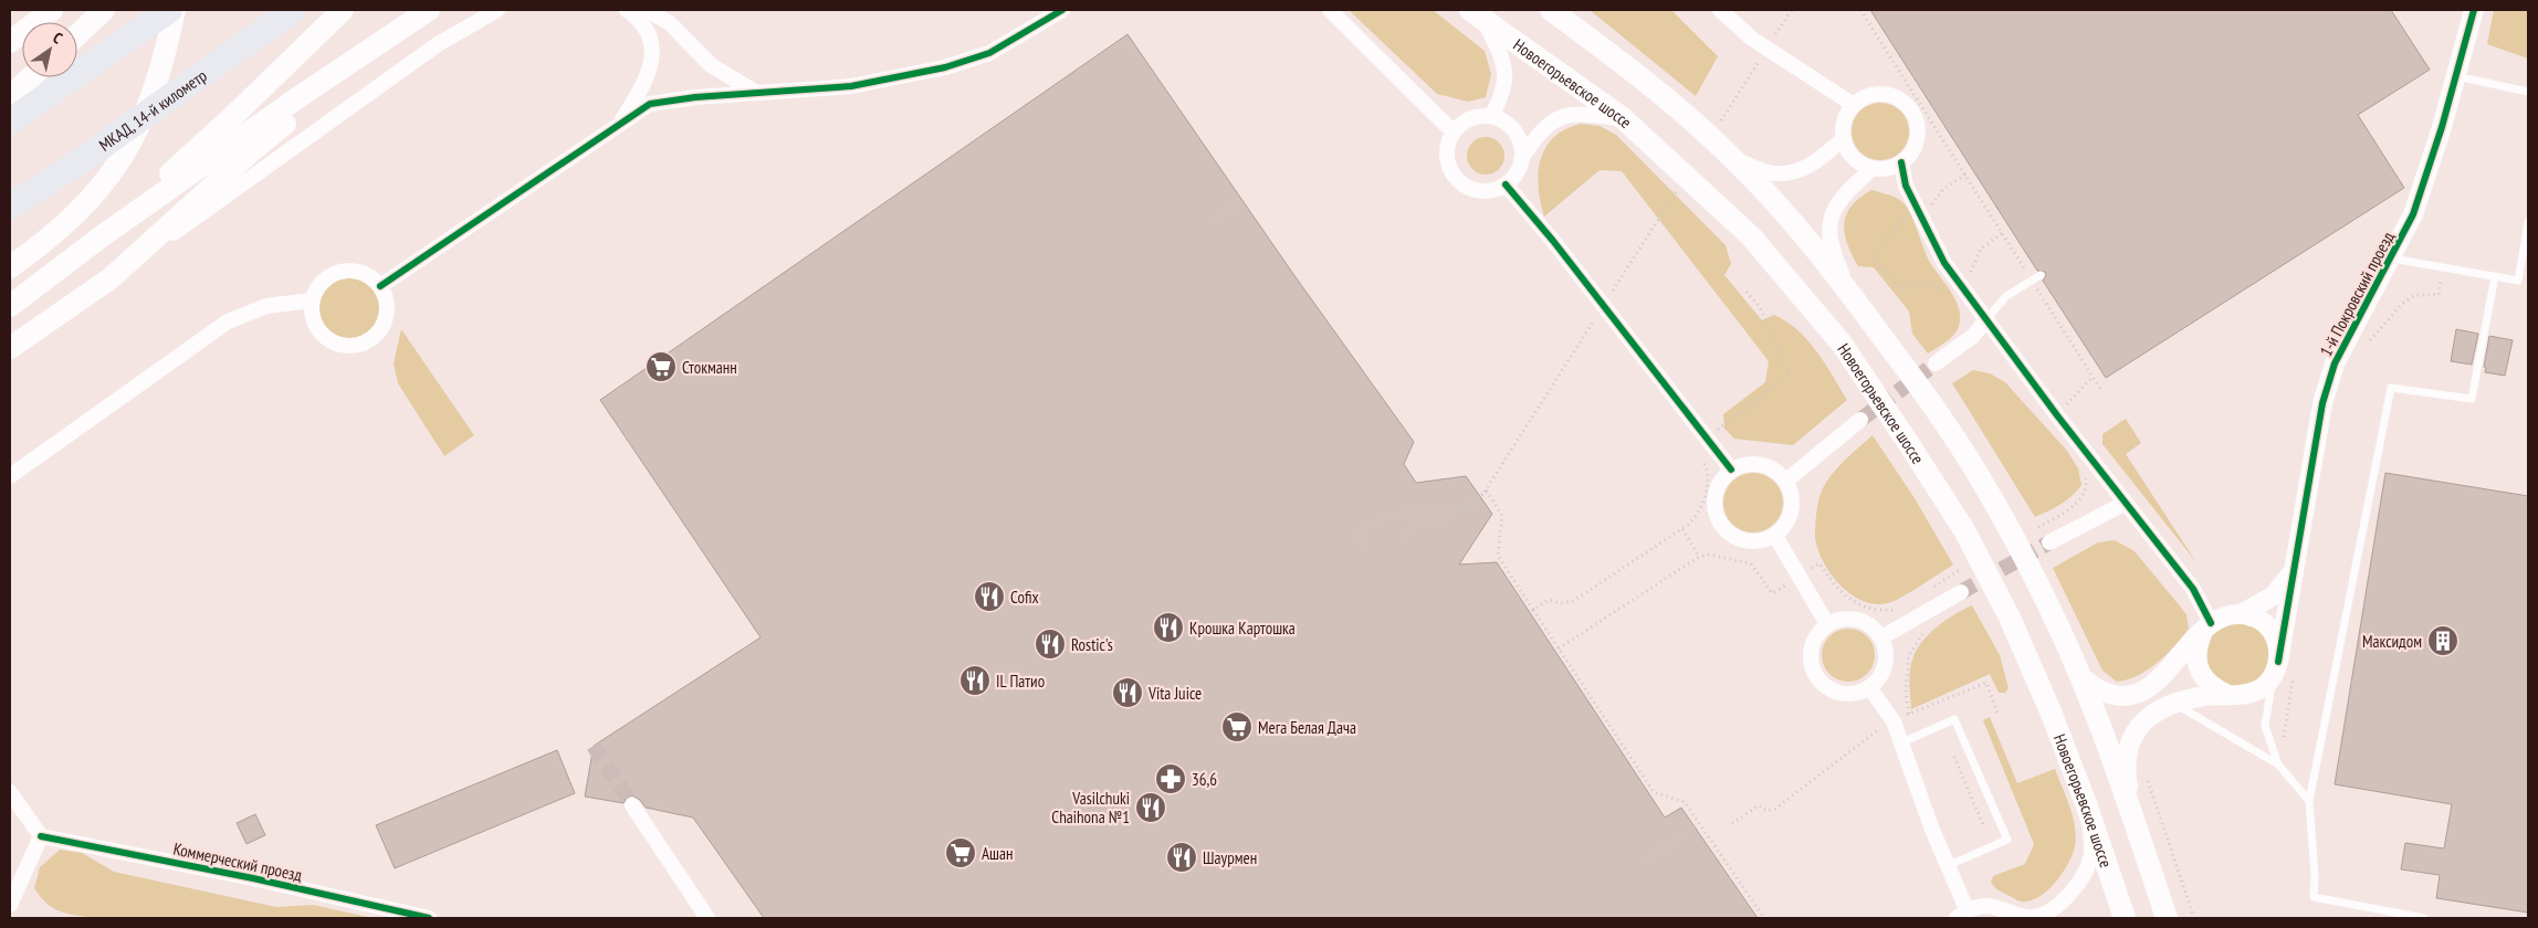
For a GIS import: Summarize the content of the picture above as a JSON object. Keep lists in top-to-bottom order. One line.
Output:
{"streets":{"highway":["МКАД, 14-й километр"],"main road":["Новоегорьевское шоссе"],"street":["1-й Покровский проезд","Коммерческий проезд"]},"places":{"supermarket":["Стокманн","Мега Белая Дача","Ашан"],"restaurant":["Cofix","Крошка Картошка","Rostic's","IL Патио","Vita Juice","Vasilchuki Chaihona №1","Шаурмен"],"building":["Максидом"],"pharmacy":["36,6"]},"north":"top right"}
